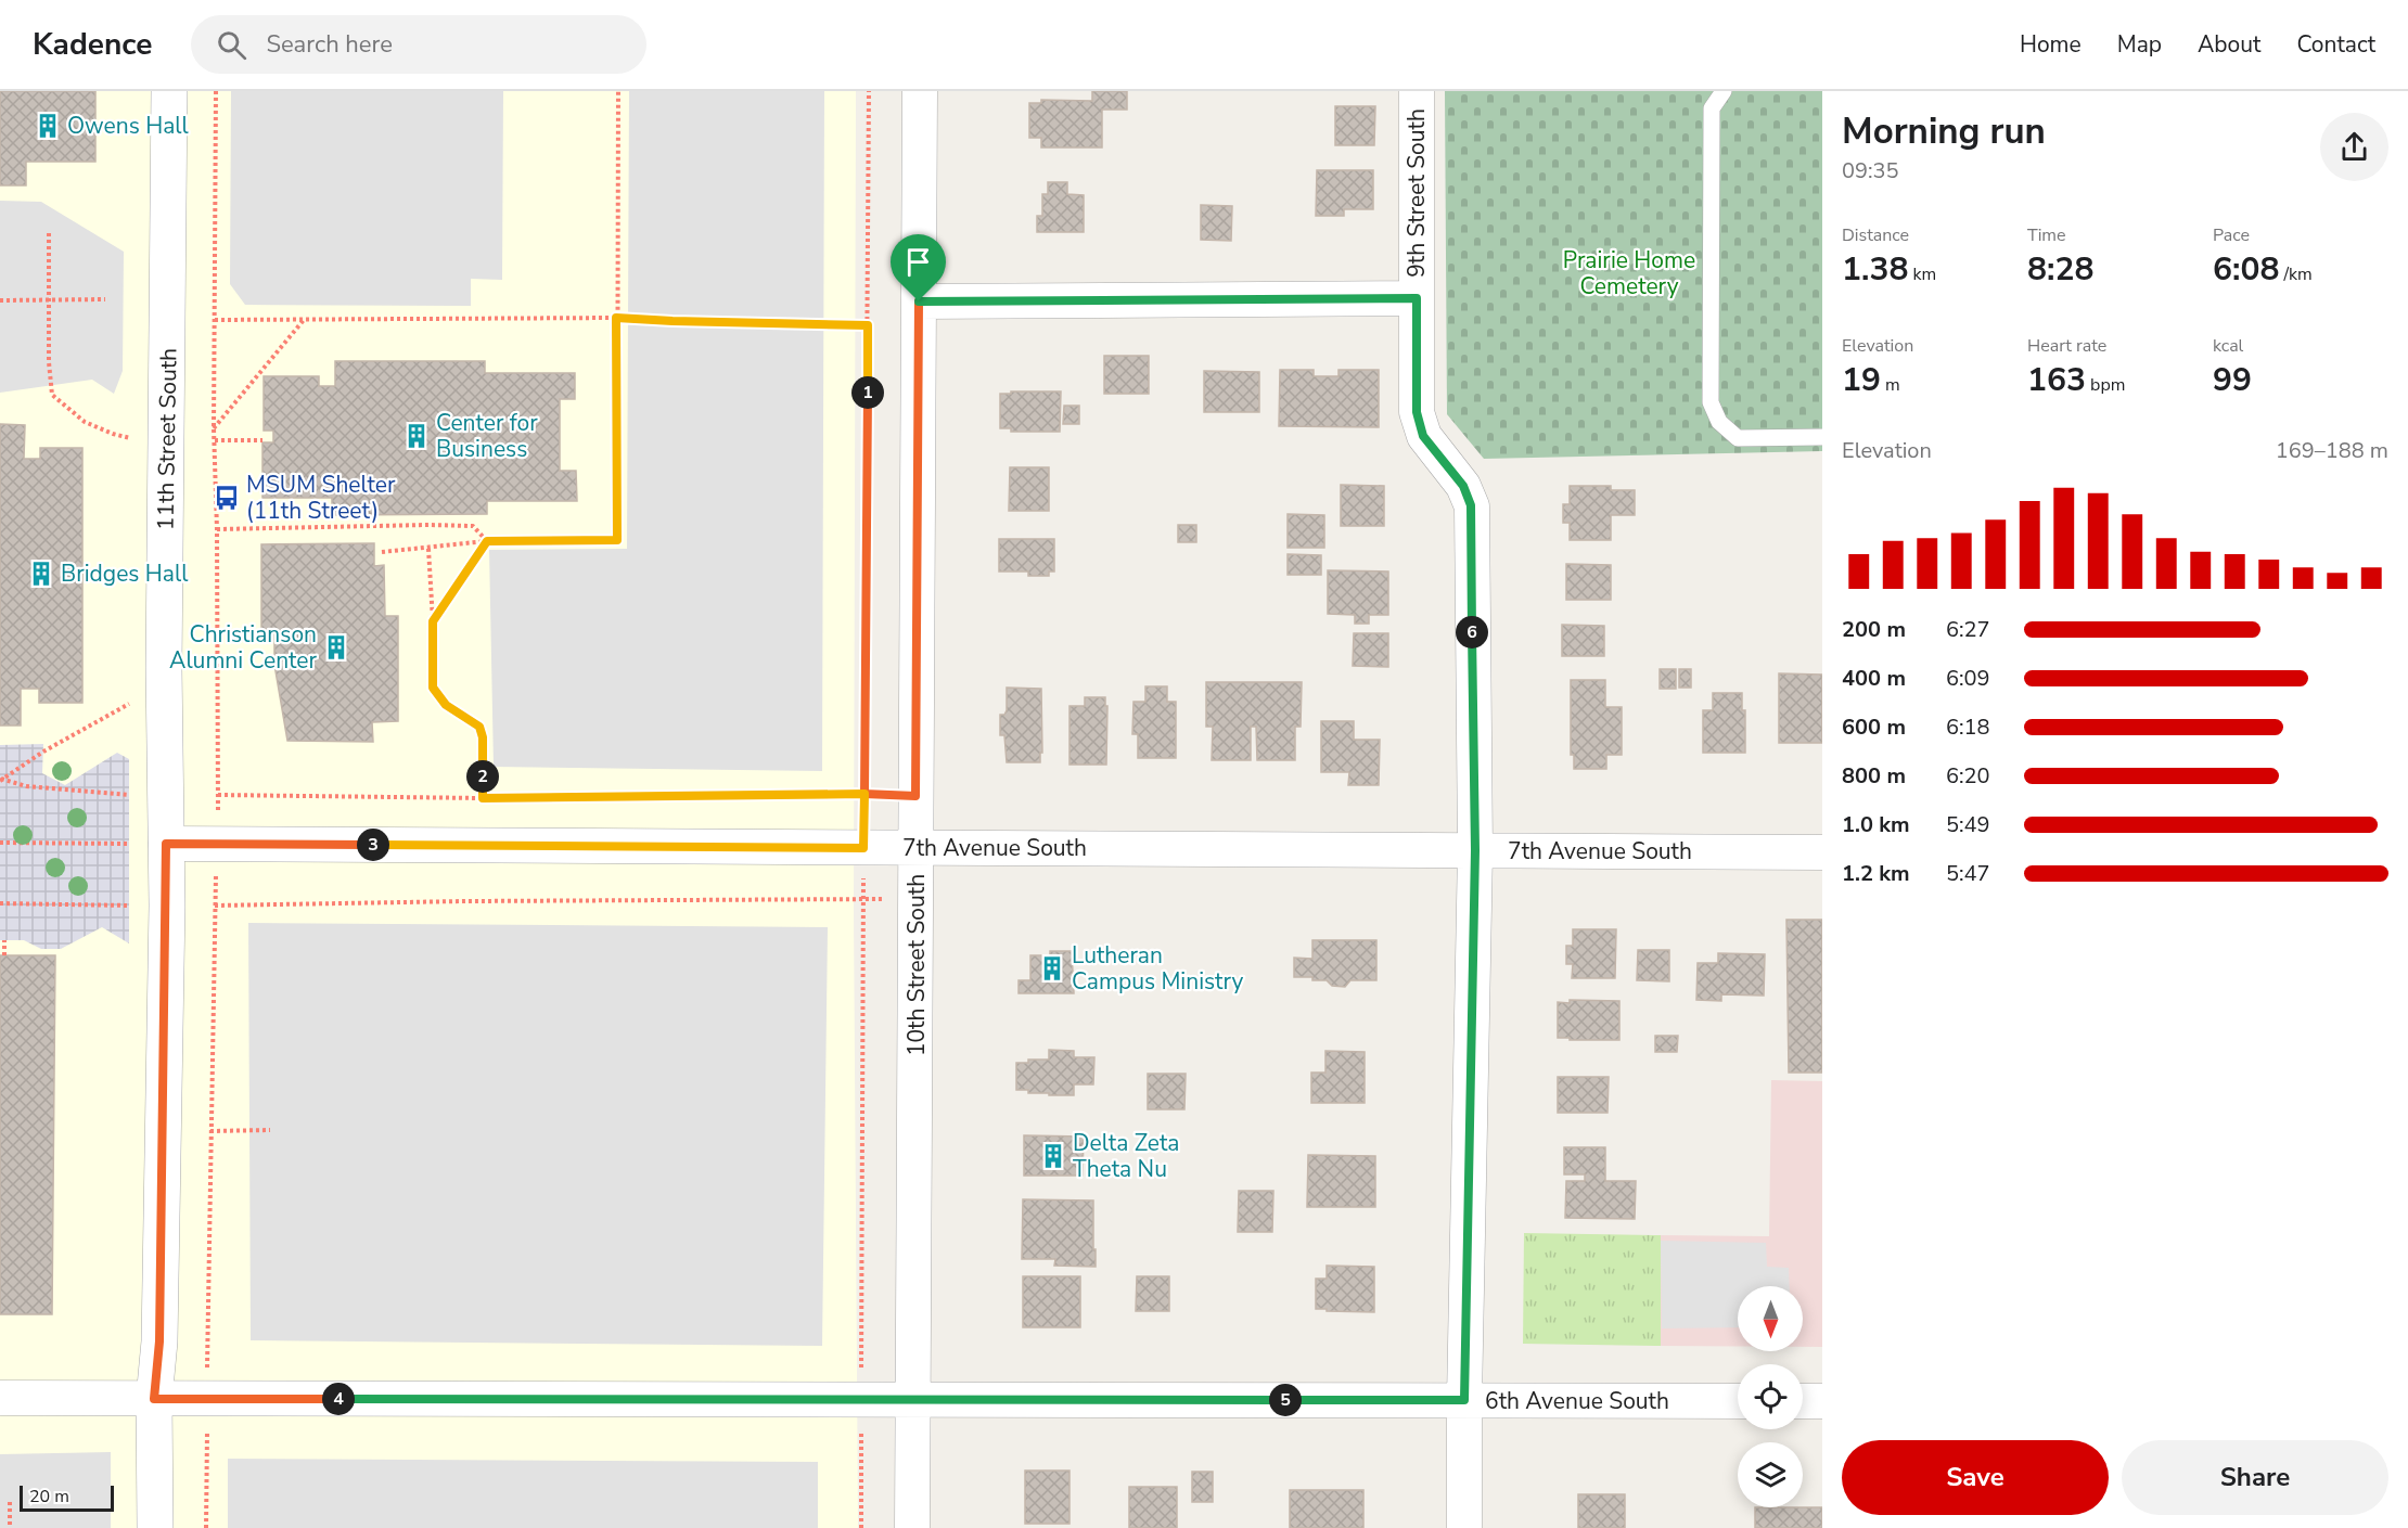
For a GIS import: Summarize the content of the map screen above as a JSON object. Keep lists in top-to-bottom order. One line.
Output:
{"streets":{"street":["9th Street South","11th Street South","7th Avenue South","10th Street South","6th Avenue South"]},"crossings":[["9th Street South","7th Avenue South"],["9th Street South","6th Avenue South"],["11th Street South","7th Avenue South"],["11th Street South","6th Avenue South"],["7th Avenue South","10th Street South"],["10th Street South","6th Avenue South"]],"parks":["Prairie Home Cemetery"],"places":{"building":["Owens Hall","Center for Business","Bridges Hall","Christianson Alumni Center","Lutheran Campus Ministry","Delta Zeta Theta Nu"],"bus stop":["MSUM Shelter (11th Street)"]},"scale_bar":"20 m","north":"bottom","page":{"header":"Kadence","search":"Search here","nav":["Home","Map","About","Contact"],"heading":["Morning run","09:35"],"stats":[["Distance","1.38 km"],["Time","8:28"],["Pace","6:08 /km"],["Elevation","19 m"],["Heart rate","163 bpm"],["kcal","99"]],"pins":["1","6","2","3","4","5"],"chart":["Elevation","169–188 m"],"list":[{"name":"200 m","note":"6:27"},{"name":"400 m","note":"6:09"},{"name":"600 m","note":"6:18"},{"name":"800 m","note":"6:20"},{"name":"1.0 km","note":"5:49"},{"name":"1.2 km","note":"5:47"}],"buttons":["Save","Share"],"scale":"20 m"}}
